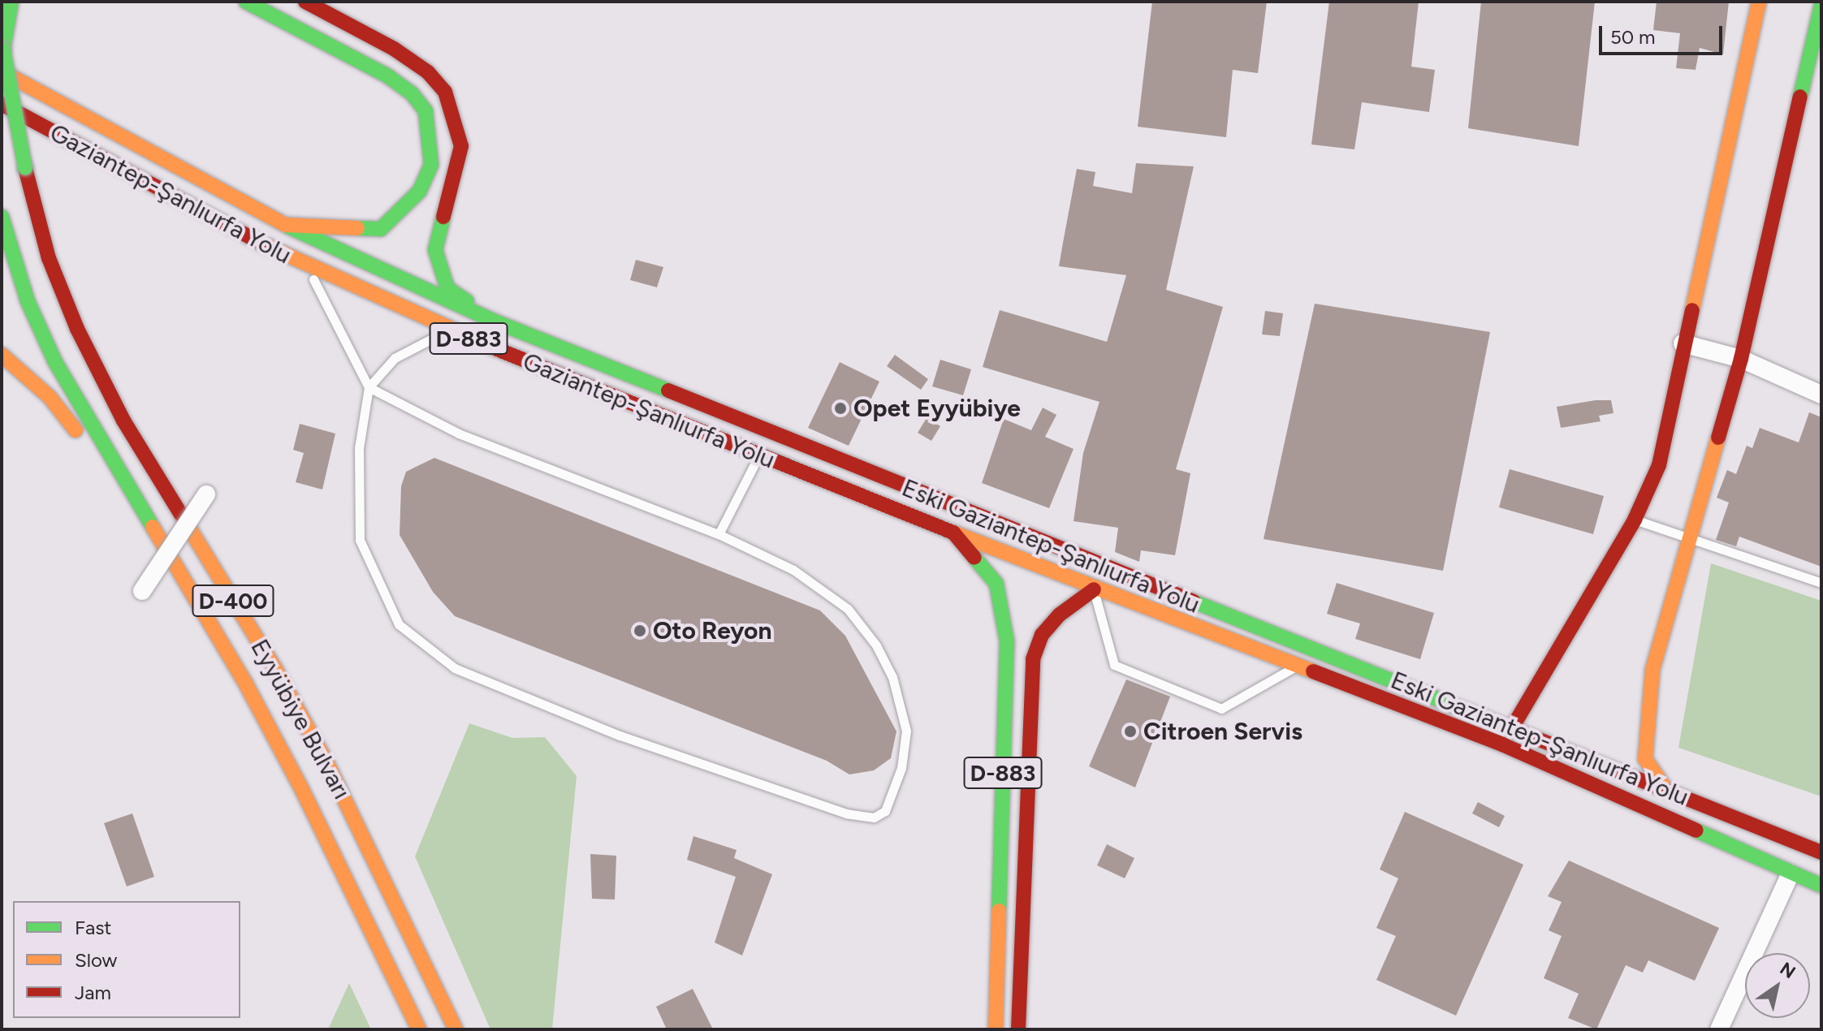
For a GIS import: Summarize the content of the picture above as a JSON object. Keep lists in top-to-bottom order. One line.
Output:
{"streets":{"main road":["Gaziantep-Şanlıurfa Yolu","D-883","Eski Gaziantep-Şanlıurfa Yolu","D-400","Eyyübiye Bulvarı"]},"crossings":[["Gaziantep-Şanlıurfa Yolu","D-883"],["Gaziantep-Şanlıurfa Yolu","Eski Gaziantep-Şanlıurfa Yolu"],["D-883","Eski Gaziantep-Şanlıurfa Yolu"],["D-400","Eyyübiye Bulvarı"]],"places":["Opet Eyyübiye","Oto Reyon","Citroen Servis"],"legend":["Fast","Slow","Jam"],"scale_bar":"50 m","north":"top right"}
